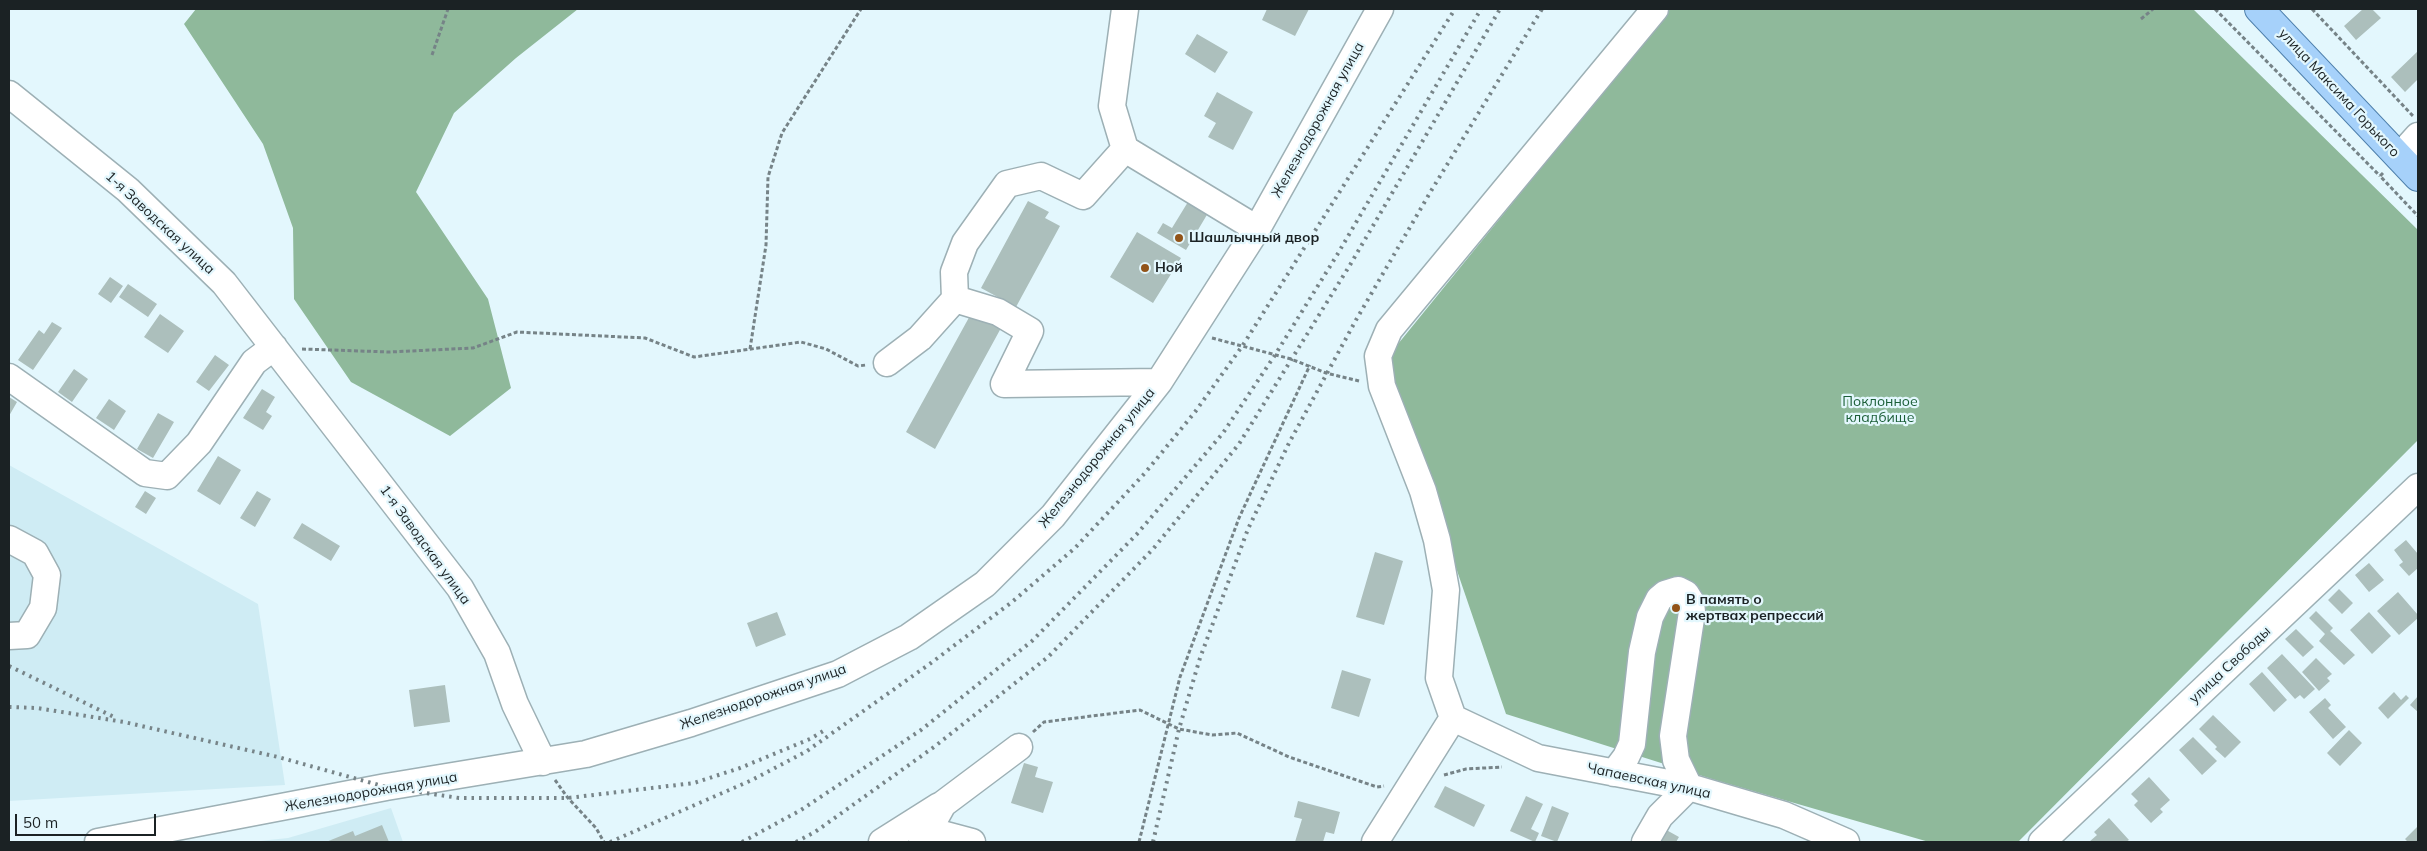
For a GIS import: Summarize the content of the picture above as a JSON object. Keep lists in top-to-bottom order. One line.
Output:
{"streets":{"main road":["улица Максима Горького"],"street":["Железнодорожная улица","1-я Заводская улица","улица Свободы","Чапаевская улица"]},"crossings":[["Железнодорожная улица","1-я Заводская улица"]],"parks":["Поклонное кладбище"],"places":["Шашлычный двор","Ной","В память о жертвах репрессий"],"scale_bar":"50 m"}
